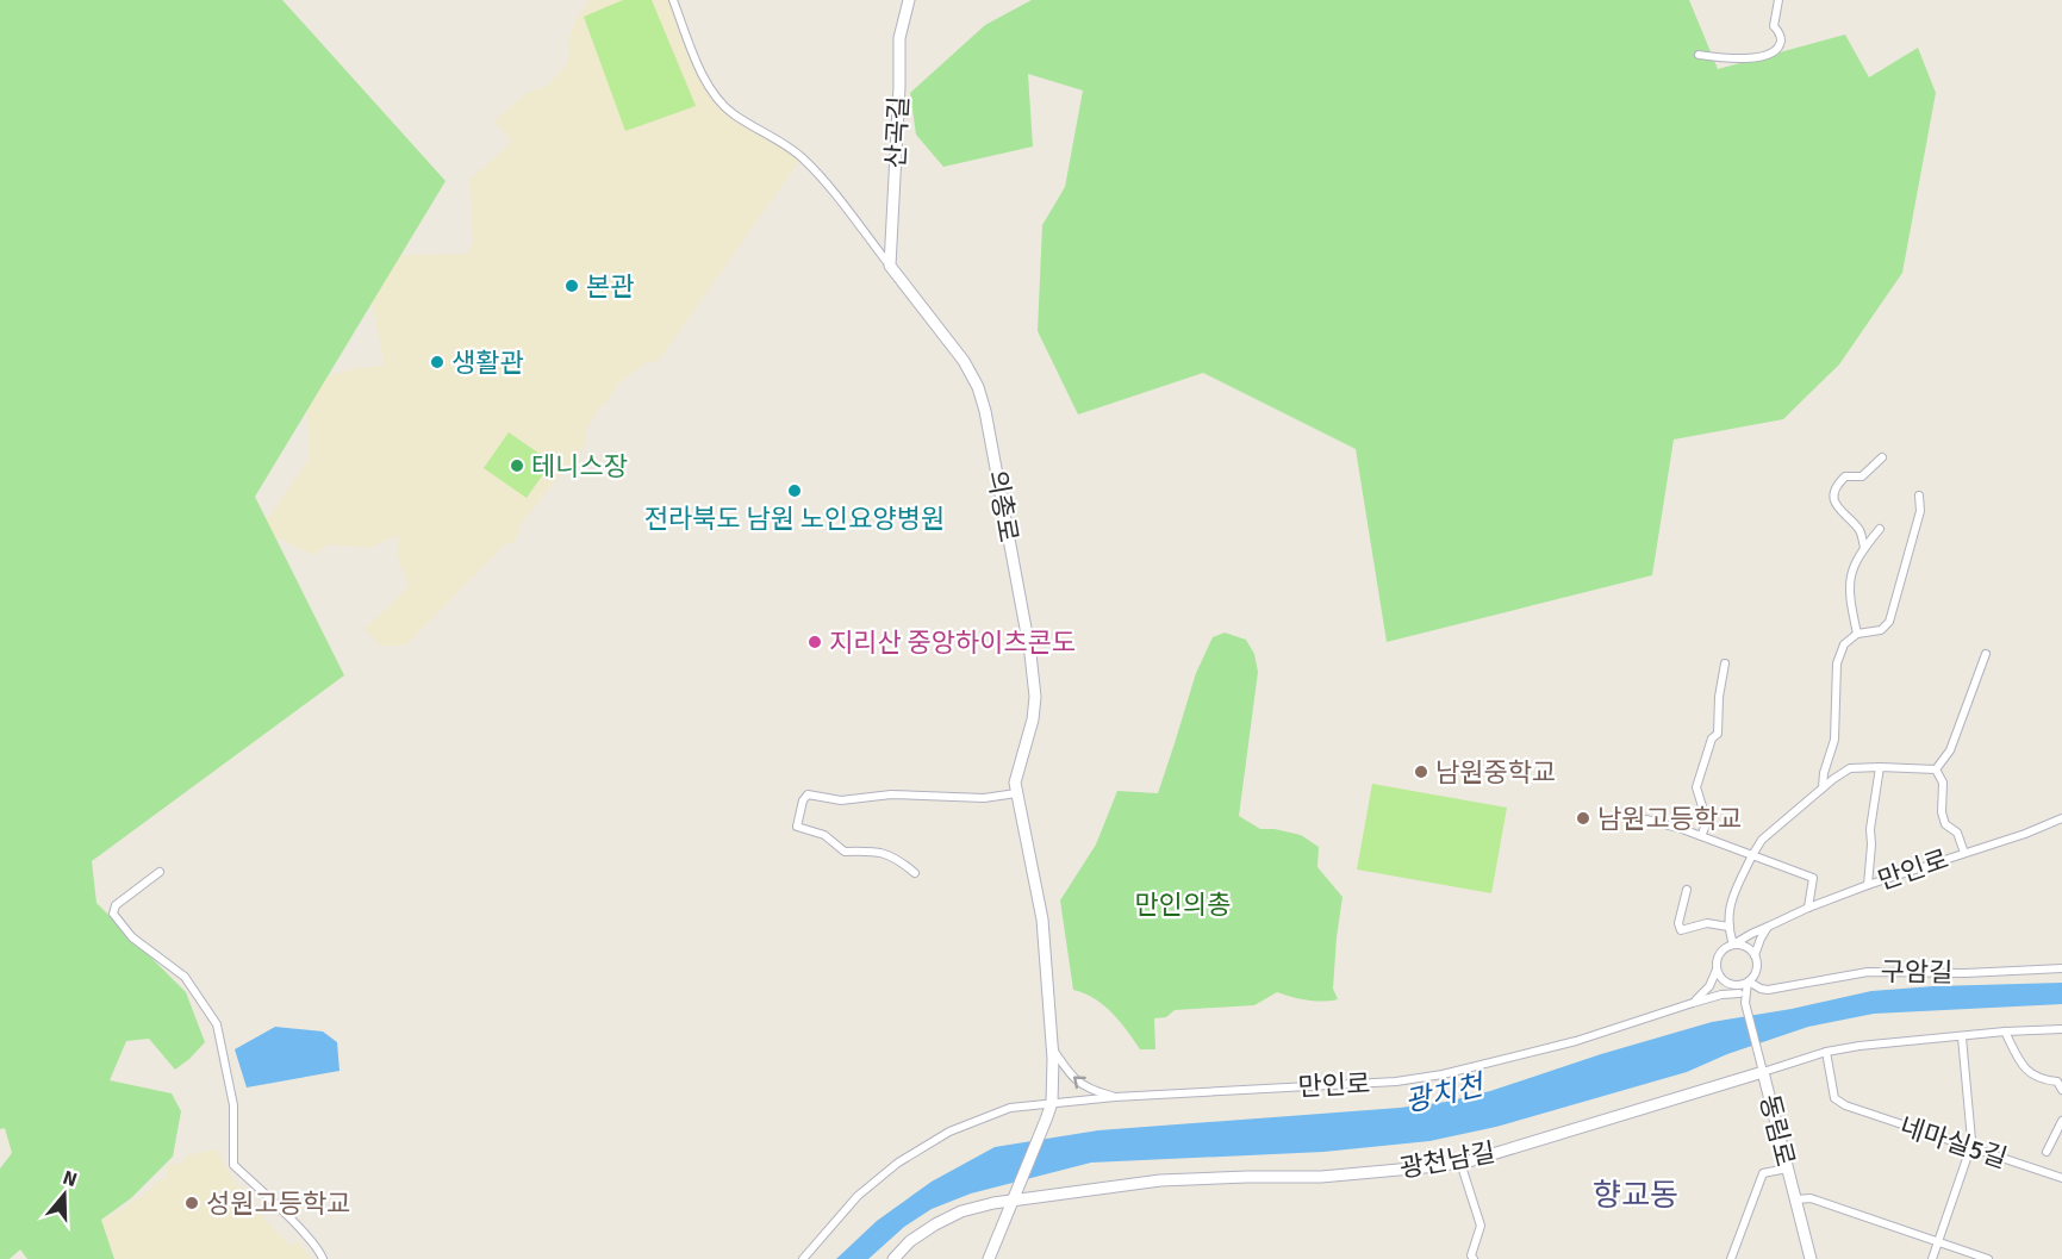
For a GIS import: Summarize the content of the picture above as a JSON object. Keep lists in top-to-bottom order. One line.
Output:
{"streets":{"street":["산곡길","의총로","만인로","구암길","동림로","네마실5길","광천남길"]},"crossings":[["산곡길","의총로"],["의총로","만인로"],["의총로","광천남길"],["만인로","구암길"],["동림로","광천남길"],["네마실5길","광천남길"]],"districts":["향교동"],"water":["광치천"],"parks":["만인의총"],"places":["본관","생활관","테니스장","전라북도 남원 노인요양병원","지리산 중앙하이츠콘도","남원중학교","남원고등학교","성원고등학교"],"north":"top"}
